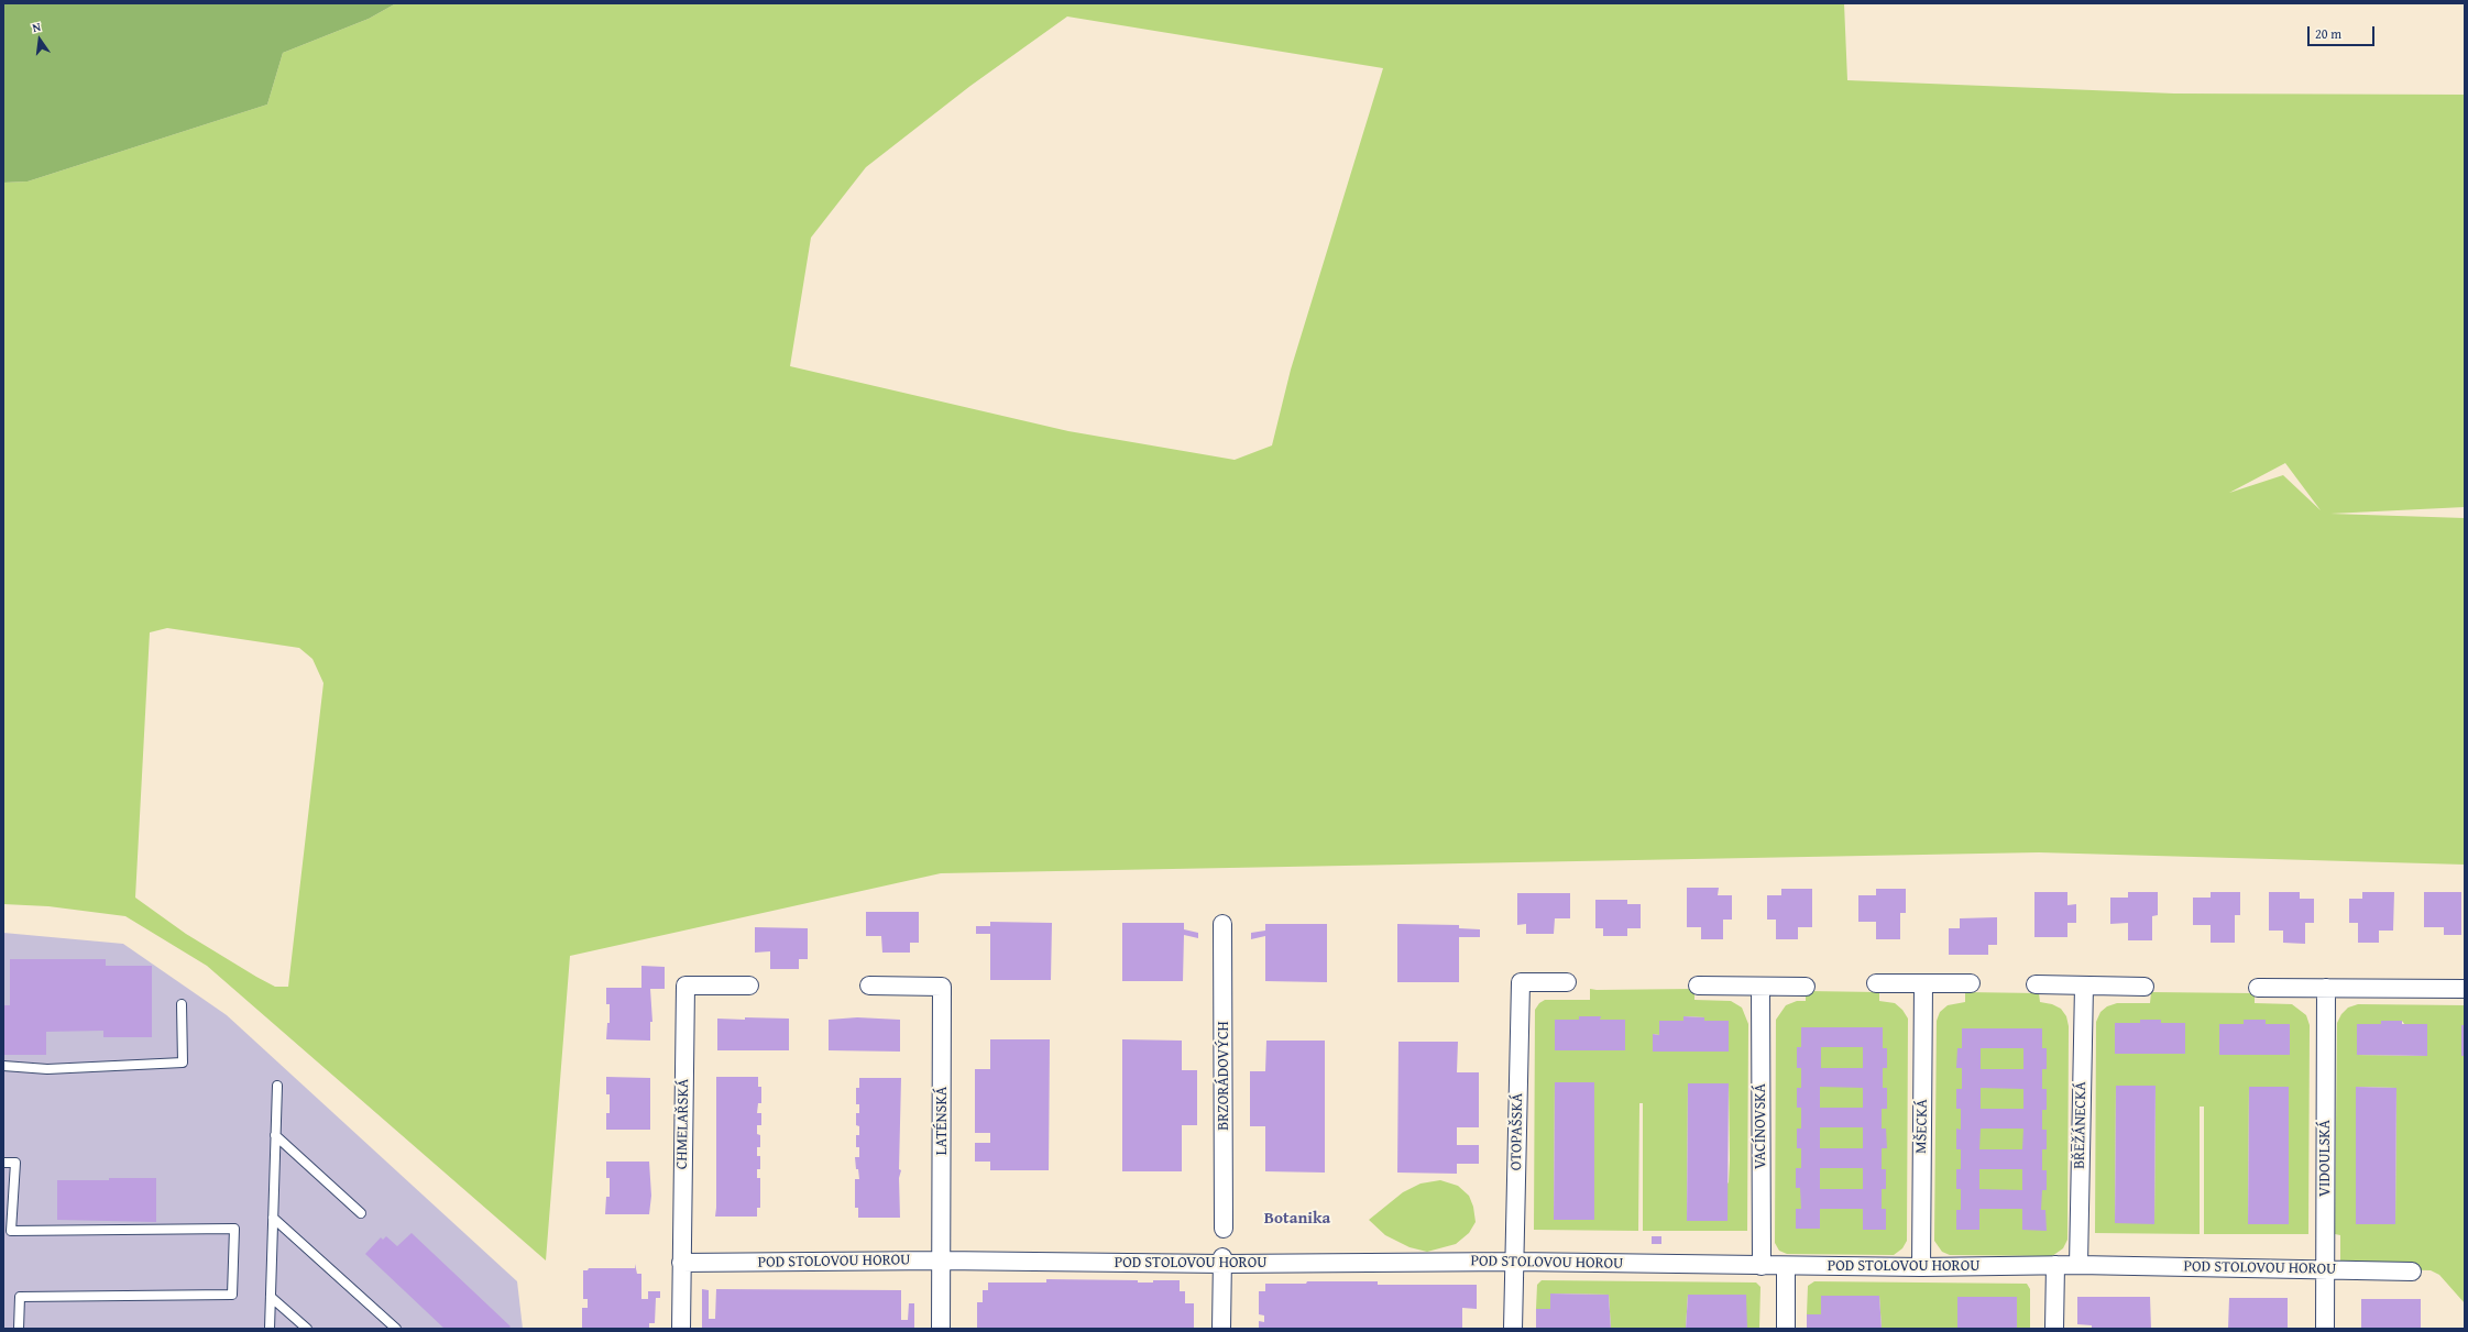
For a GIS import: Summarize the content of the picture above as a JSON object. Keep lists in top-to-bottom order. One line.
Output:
{"streets":{"street":["BRZORÁDOVÝCH","LATÉNSKÁ","CHMELAŘSKÁ","BŘEŽÁNECKÁ","VACÍNOVSKÁ","MŠECKÁ","OTOPAŠSKÁ","VIDOULSKÁ","POD STOLOVOU HOROU"]},"crossings":[["LATÉNSKÁ","POD STOLOVOU HOROU"],["CHMELAŘSKÁ","POD STOLOVOU HOROU"],["BŘEŽÁNECKÁ","POD STOLOVOU HOROU"],["VACÍNOVSKÁ","POD STOLOVOU HOROU"],["MŠECKÁ","POD STOLOVOU HOROU"],["OTOPAŠSKÁ","POD STOLOVOU HOROU"],["VIDOULSKÁ","POD STOLOVOU HOROU"]],"districts":["Botanika"],"scale_bar":"20 m","north":"top"}
